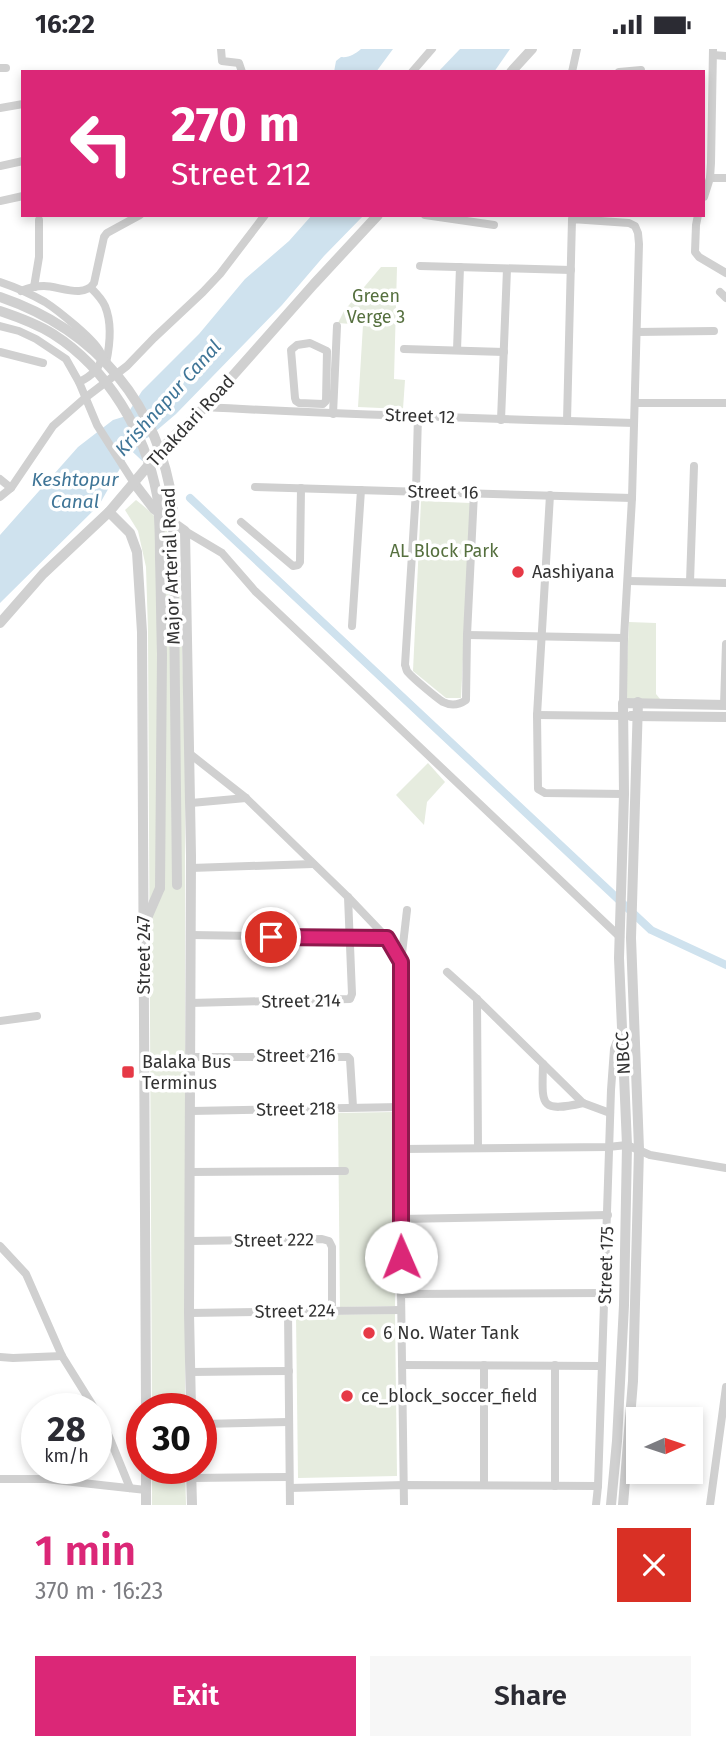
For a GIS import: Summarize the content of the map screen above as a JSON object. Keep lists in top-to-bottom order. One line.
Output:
{"streets":{"street":["Street 12","Thakdari Road","Street 16","Major Arterial Road","Street 247","Street 214","NBCC","Street 216","Street 218","Street 222","Street 175","Street 224"]},"crossings":[["Street 12","Thakdari Road"],["Thakdari Road","Street 247"],["Major Arterial Road","Street 247"],["NBCC","Street 175"],["Street 216","Street 218"],["Street 222","Street 224"]],"water":["Krishnapur Canal","Keshtopur Canal"],"parks":["Green Verge 3","AL Block Park"],"places":{"other":["Aashiyana","6 No. Water Tank","ce_block_soccer_field"],"transit":["Balaka Bus Terminus"]},"north":"right","page":{"status":"16:22","turn":["270 m","Street 212"],"speed":"28 km/h","limit":"30","heading":["1 min","370 m · 16:23"],"buttons":["Exit","Share"]}}
